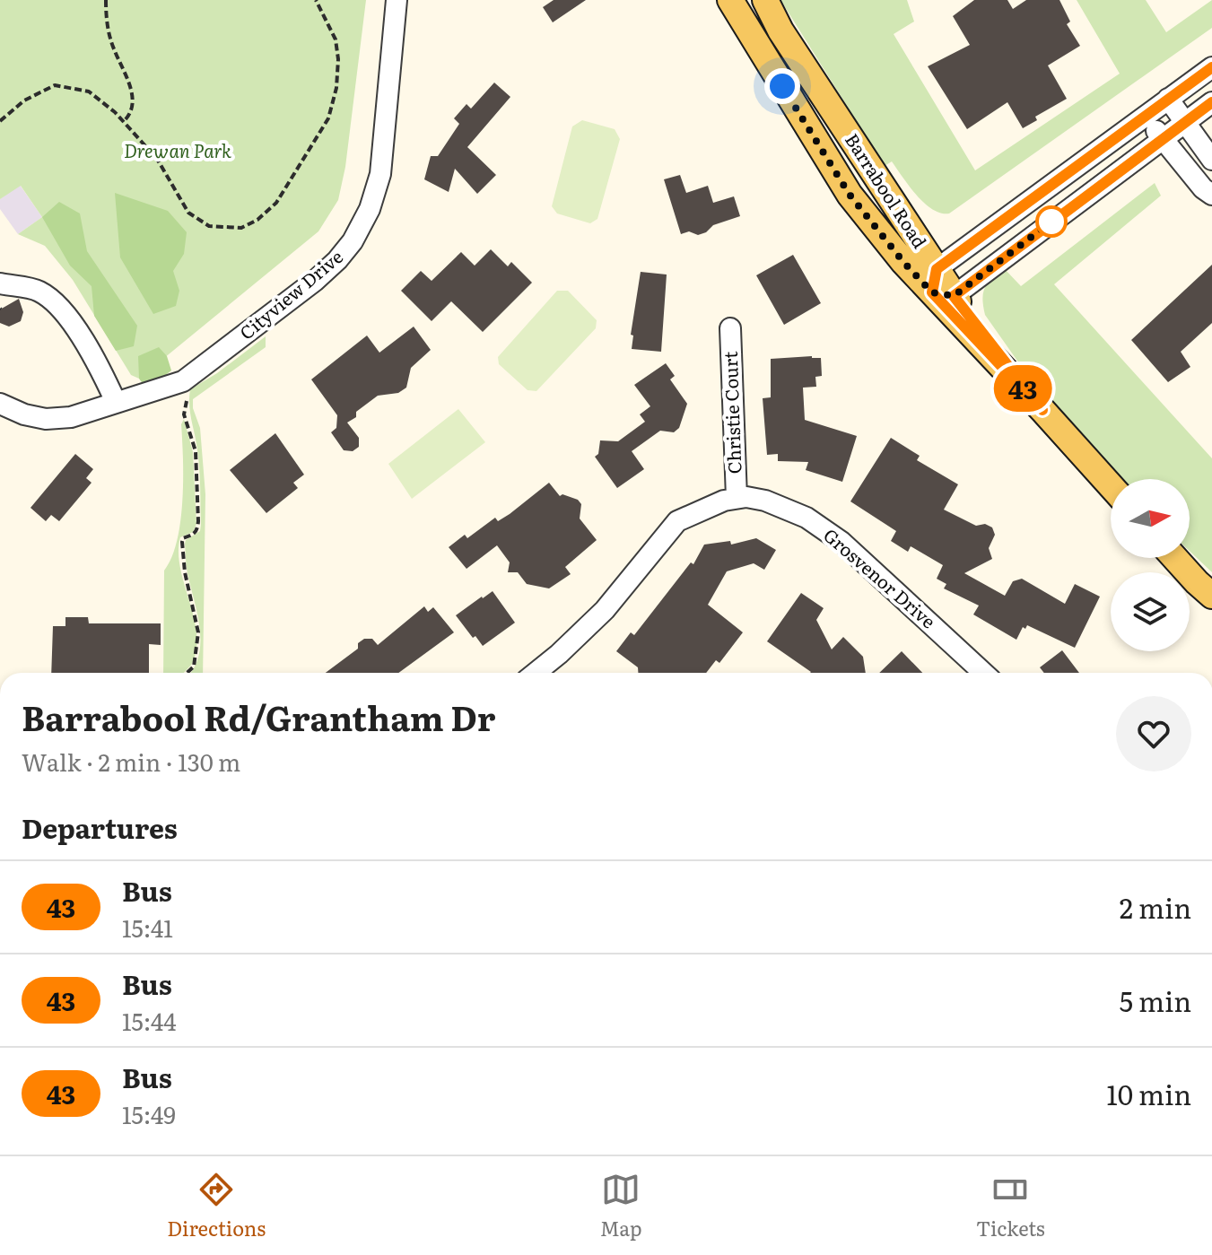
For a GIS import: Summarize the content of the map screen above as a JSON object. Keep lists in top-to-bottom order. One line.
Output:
{"streets":{"main road":["Barrabool Road"],"street":["Cityview Drive","Christie Court","Grosvenor Drive"]},"crossings":[["Christie Court","Grosvenor Drive"]],"parks":["Drewan Park"],"lines":["bus line 43"],"north":"right","page":{"on_map":"43","heading":[["Barrabool Rd/Grantham Dr","Walk · 2 min · 130 m"],"Departures"],"list":[{"mark":"43","name":"Bus","note":"15:41","value":"2 min"},{"mark":"43","name":"Bus","note":"15:44","value":"5 min"},{"mark":"43","name":"Bus","note":"15:49","value":"10 min"}],"tabs":["Directions","Map","Tickets"]}}
